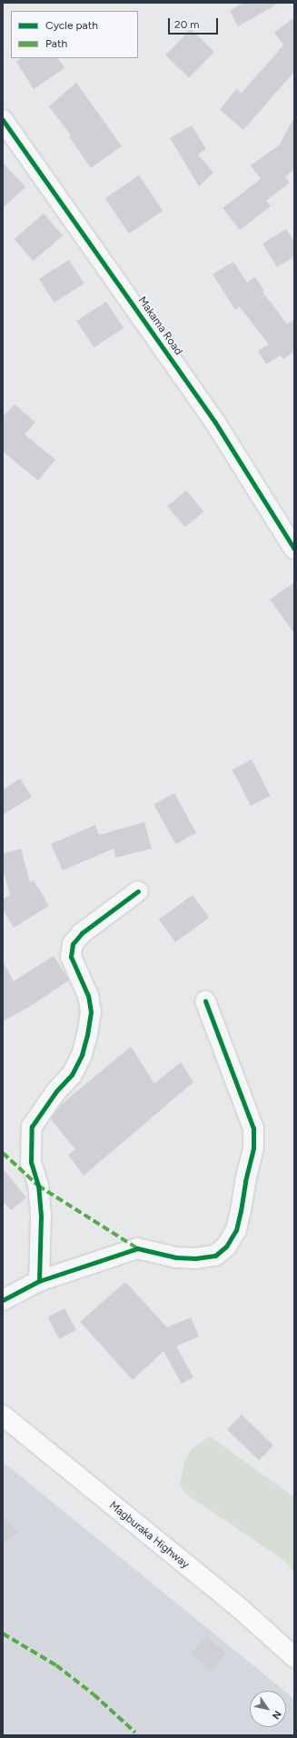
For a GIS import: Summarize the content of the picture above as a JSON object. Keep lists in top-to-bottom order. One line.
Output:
{"streets":{"main road":["Magburaka Highway"],"street":["Makama Road"]},"legend":["Cycle path","Path"],"scale_bar":"20 m","north":"bottom right"}
